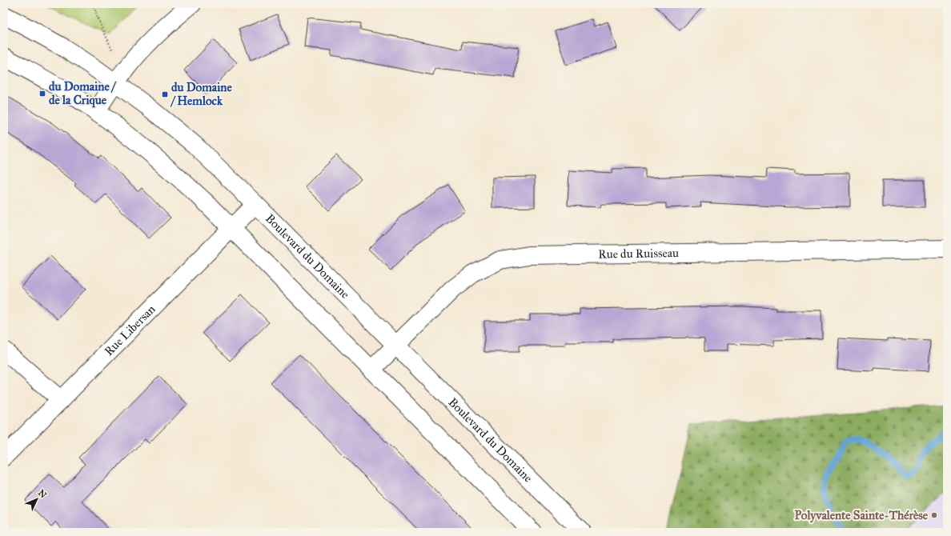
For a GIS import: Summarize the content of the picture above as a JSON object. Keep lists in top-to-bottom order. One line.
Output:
{"streets":{"street":["Rue du Ruisseau","Boulevard du Domaine","Rue Libersan"]},"crossings":[["Rue du Ruisseau","Boulevard du Domaine"],["Boulevard du Domaine","Rue Libersan"]],"places":{"transit":["du Domaine / de la Crique","du Domaine / Hemlock"],"other":["Polyvalente Sainte-Thérèse"]},"north":"top right"}
